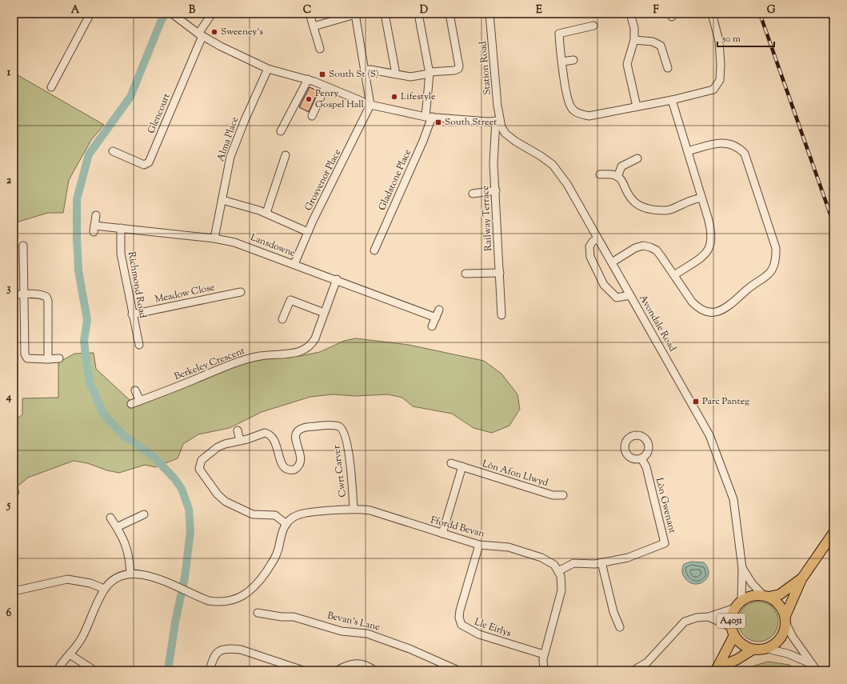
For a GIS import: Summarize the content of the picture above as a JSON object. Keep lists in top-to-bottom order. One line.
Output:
{"streets":{"main road":["A4051"],"street":["Station Road","Glencourt","Alma Place","Grosvenor Place","Gladstone Place","Railway Terrace","Lansdowne","Richmond Road","Meadow Close","Avondale Road","Berkeley Crescent","Cwrt Carver","Lôn Afon Llwyd","Lôn Gwenant","Ffordd Bevan","Bevan's Lane","Lle Eirlys"]},"crossings":[["Station Road","Railway Terrace"],["Station Road","Avondale Road"],["Alma Place","Lansdowne"],["Grosvenor Place","Lansdowne"],["Railway Terrace","Avondale Road"],["Lansdowne","Richmond Road"],["Lansdowne","Berkeley Crescent"],["Richmond Road","Meadow Close"],["Avondale Road","A4051"],["Cwrt Carver","Ffordd Bevan"],["Lôn Gwenant","Ffordd Bevan"],["Lôn Gwenant","Lle Eirlys"],["Ffordd Bevan","Lle Eirlys"]],"places":{"other":["Sweeney's","Lifestyle","Penry Gospel Hall"],"transit":["South St (S)","South Street","Parc Panteg"]},"scale_bar":"50 m","grid":{"columns":["A","B","C","D","E","F","G"],"rows":["1","2","3","4","5","6"]}}
